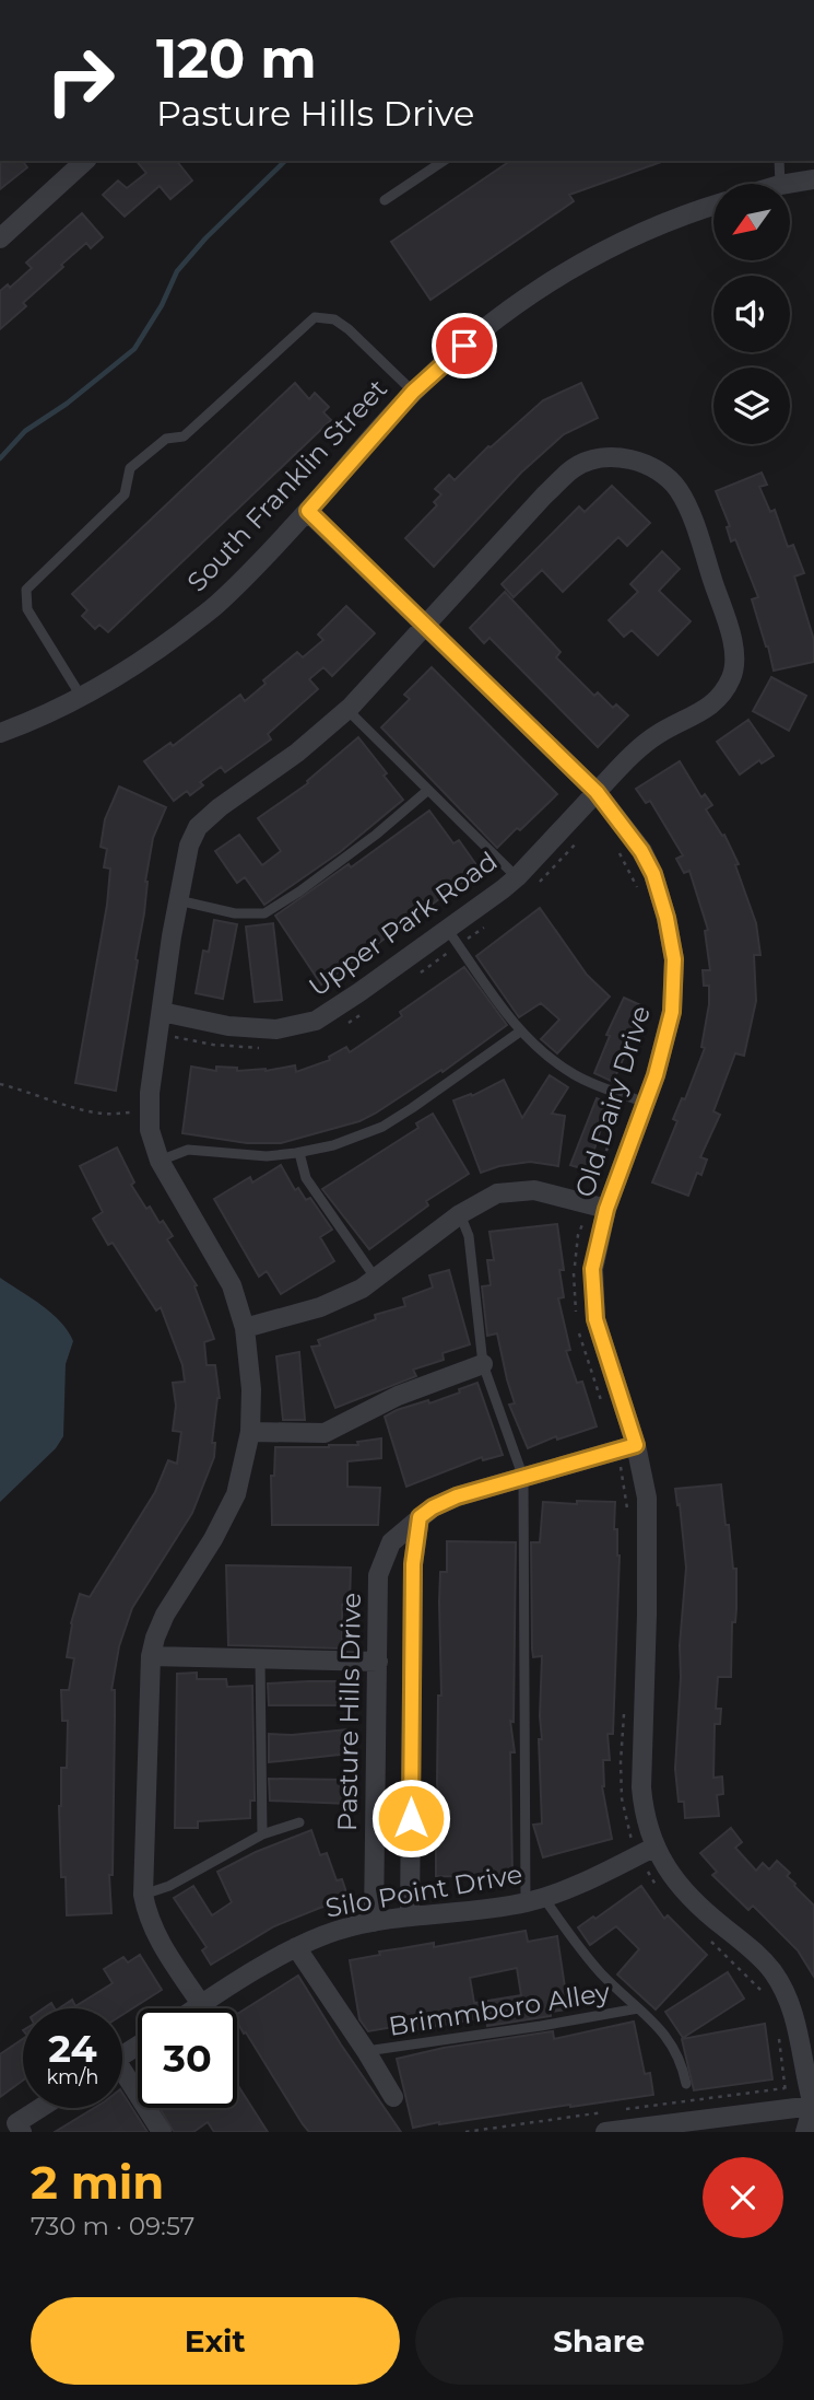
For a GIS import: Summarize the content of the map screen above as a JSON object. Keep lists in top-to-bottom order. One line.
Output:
{"streets":{"street":["South Franklin Street","Upper Park Road","Old Dairy Drive","Pasture Hills Drive","Silo Point Drive"],"lane":["Brimmboro Alley"]},"crossings":[["South Franklin Street","Old Dairy Drive"],["Upper Park Road","Old Dairy Drive"],["Upper Park Road","Silo Point Drive"],["Old Dairy Drive","Pasture Hills Drive"],["Old Dairy Drive","Silo Point Drive"],["Pasture Hills Drive","Silo Point Drive"]],"north":"bottom left","page":{"turn":["120 m","Pasture Hills Drive"],"speed":"24 km/h","limit":"30","heading":["2 min","730 m · 09:57"],"buttons":["Exit","Share"]}}
